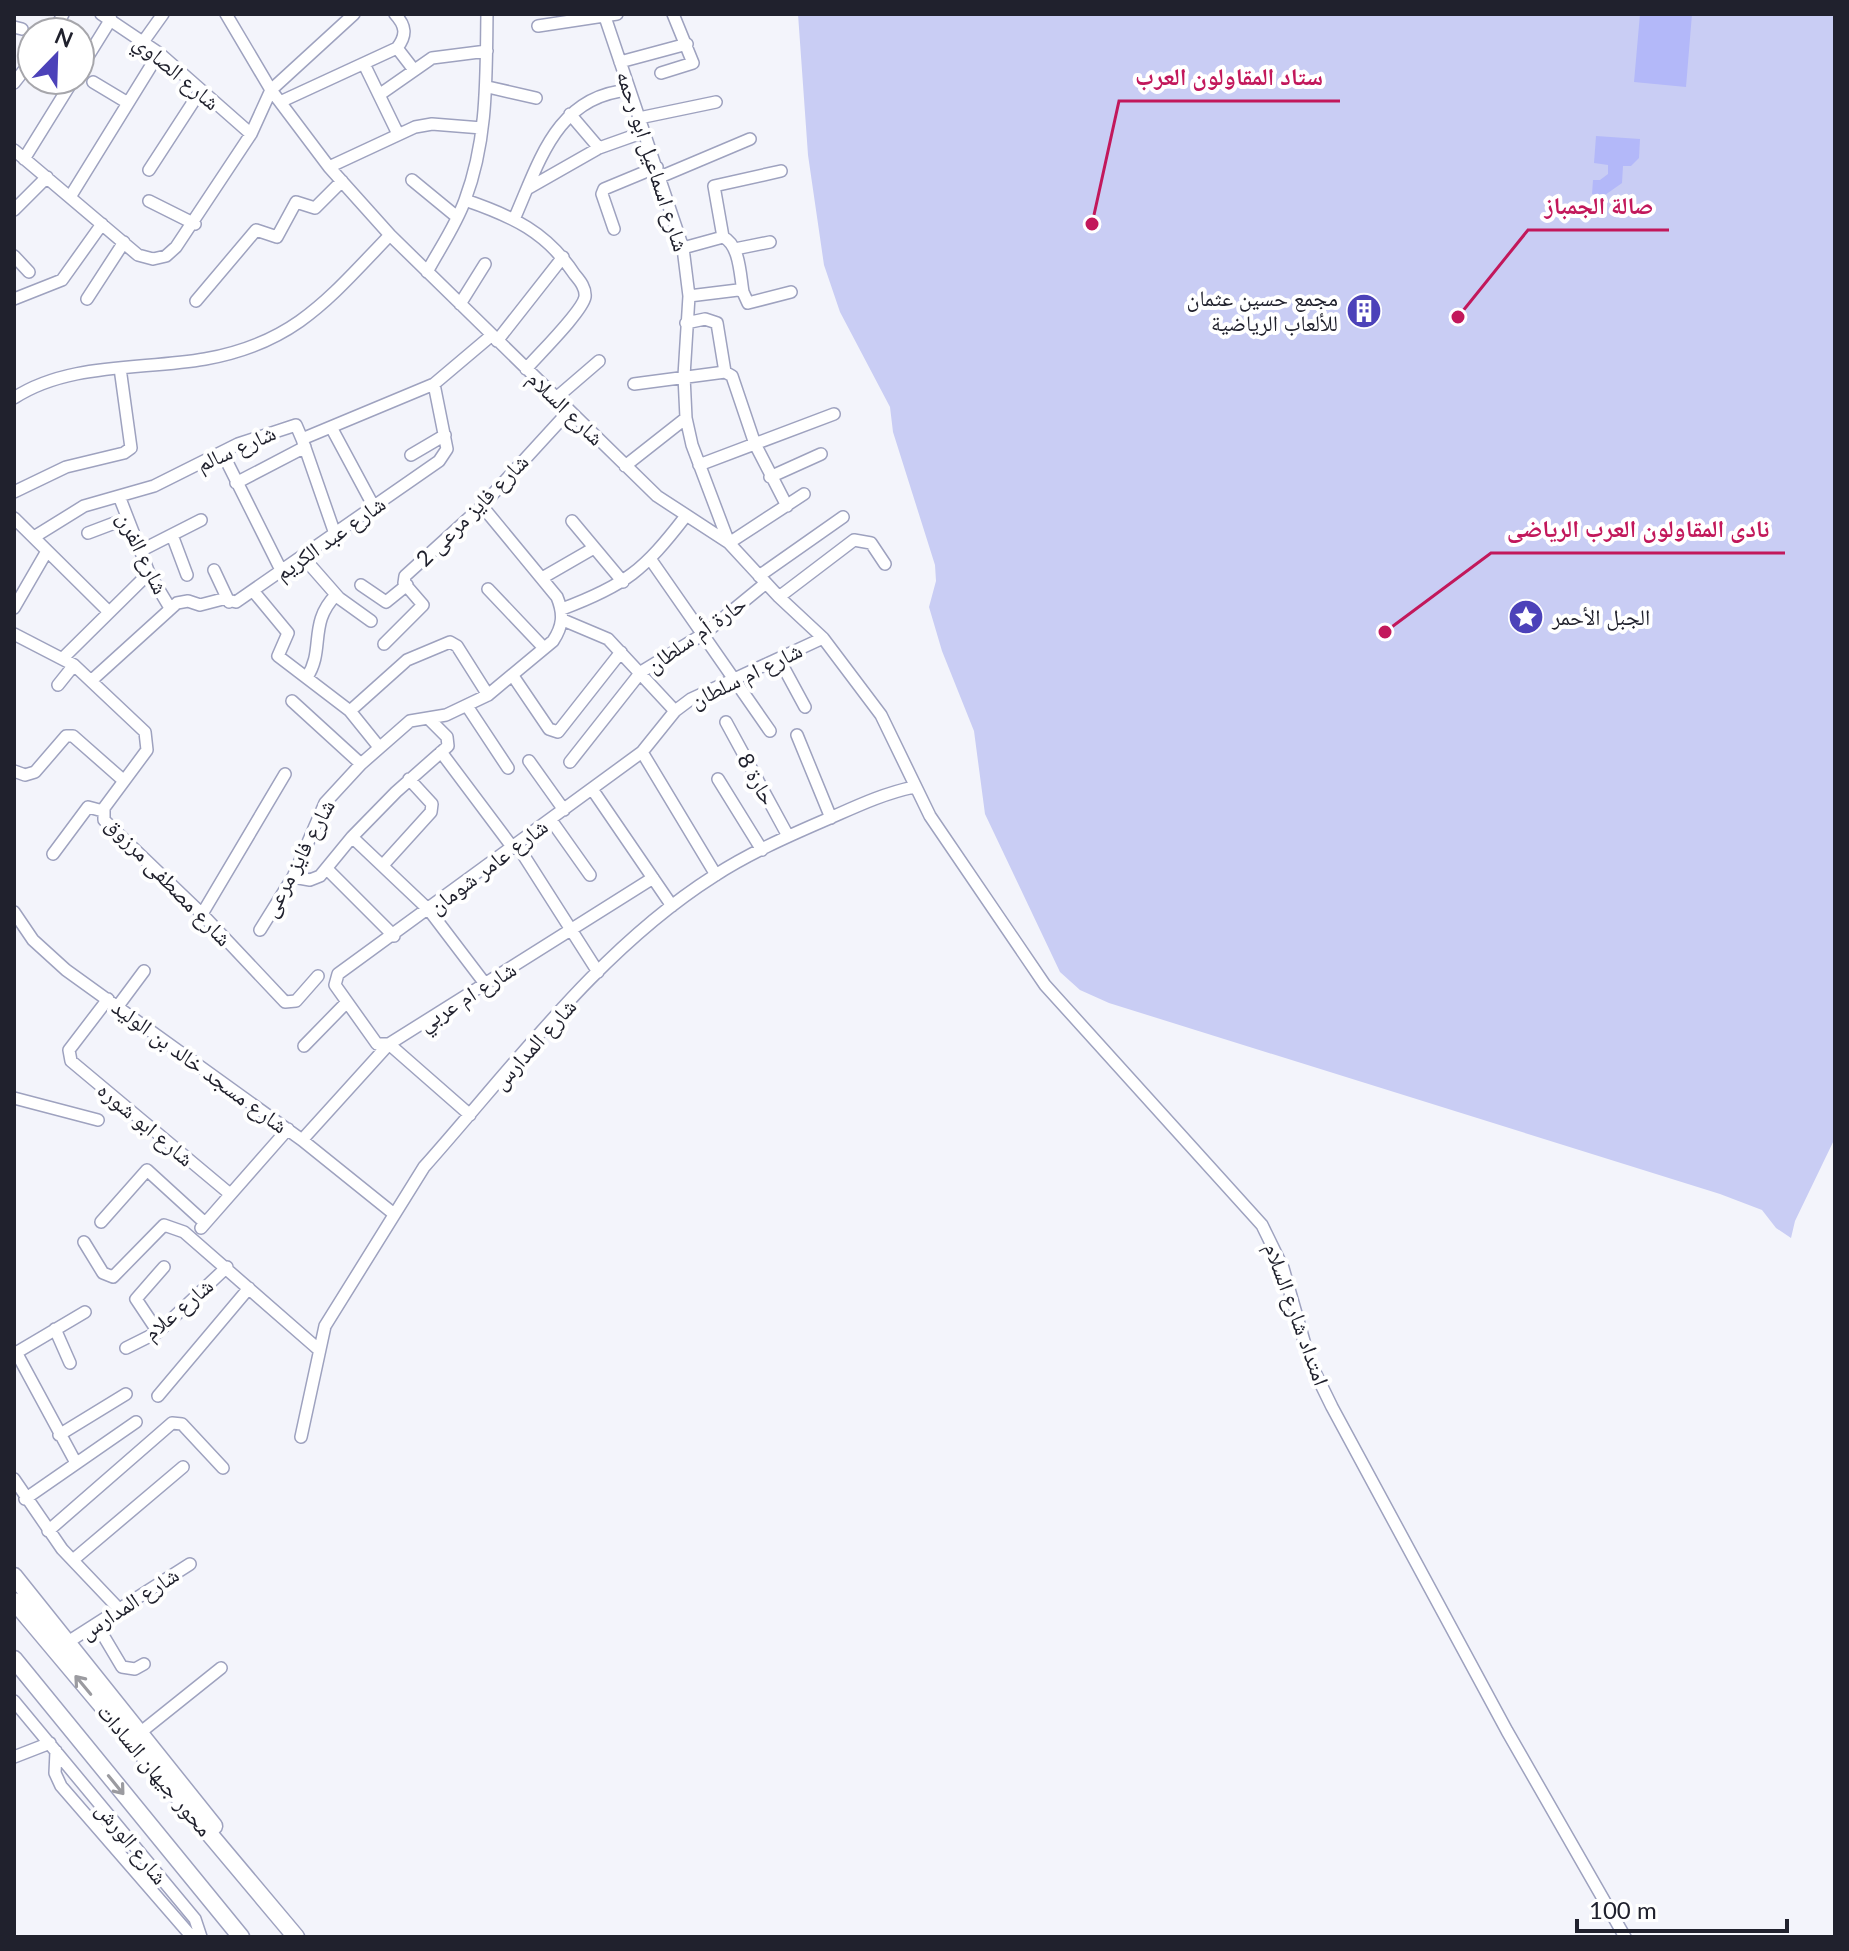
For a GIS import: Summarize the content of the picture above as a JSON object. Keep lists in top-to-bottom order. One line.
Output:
{"streets":{"main road":["محور جيهان السادات"],"street":["شارع الصاوي","شارع اسماعيل ابو رحمه","شارع السلام","شارع سالم","شارع فايز مرعى 2","شارع عبد الكريم","شارع الفرن","حارة أم سلطان","شارع ام سلطان","حارة 8","شارع فايز مرعى","شارع عامر شومان","شارع مصطفى مرزوق","شارع ام عربي","شارع المدارس","شارع مسجد خالد بن الوليد","شارع ابو شوره","شارع علام","امتداد شارع السلام","شارع الورش"]},"crossings":[["شارع اسماعيل ابو رحمه","شارع السلام"],["شارع السلام","شارع فايز مرعى 2"],["شارع السلام","حارة أم سلطان"],["شارع السلام","شارع ام سلطان"],["شارع السلام","شارع المدارس"],["شارع السلام","امتداد شارع السلام"],["شارع سالم","شارع الفرن"],["شارع عبد الكريم","شارع الفرن"],["شارع ام سلطان","شارع عامر شومان"],["حارة 8","شارع المدارس"],["شارع ام عربي","شارع مسجد خالد بن الوليد"],["شارع المدارس","شارع مسجد خالد بن الوليد"],["شارع المدارس","امتداد شارع السلام"],["شارع مسجد خالد بن الوليد","شارع ابو شوره"]],"places":{"other":["ستاد المقاولون العرب","صالة الجمباز","نادى المقاولون العرب الرياضى"],"building":["مجمع حسين عثمان للألعاب الرياضية"],"place":["الجبل الأحمر"]},"scale_bar":"100 m","north":"top right"}
